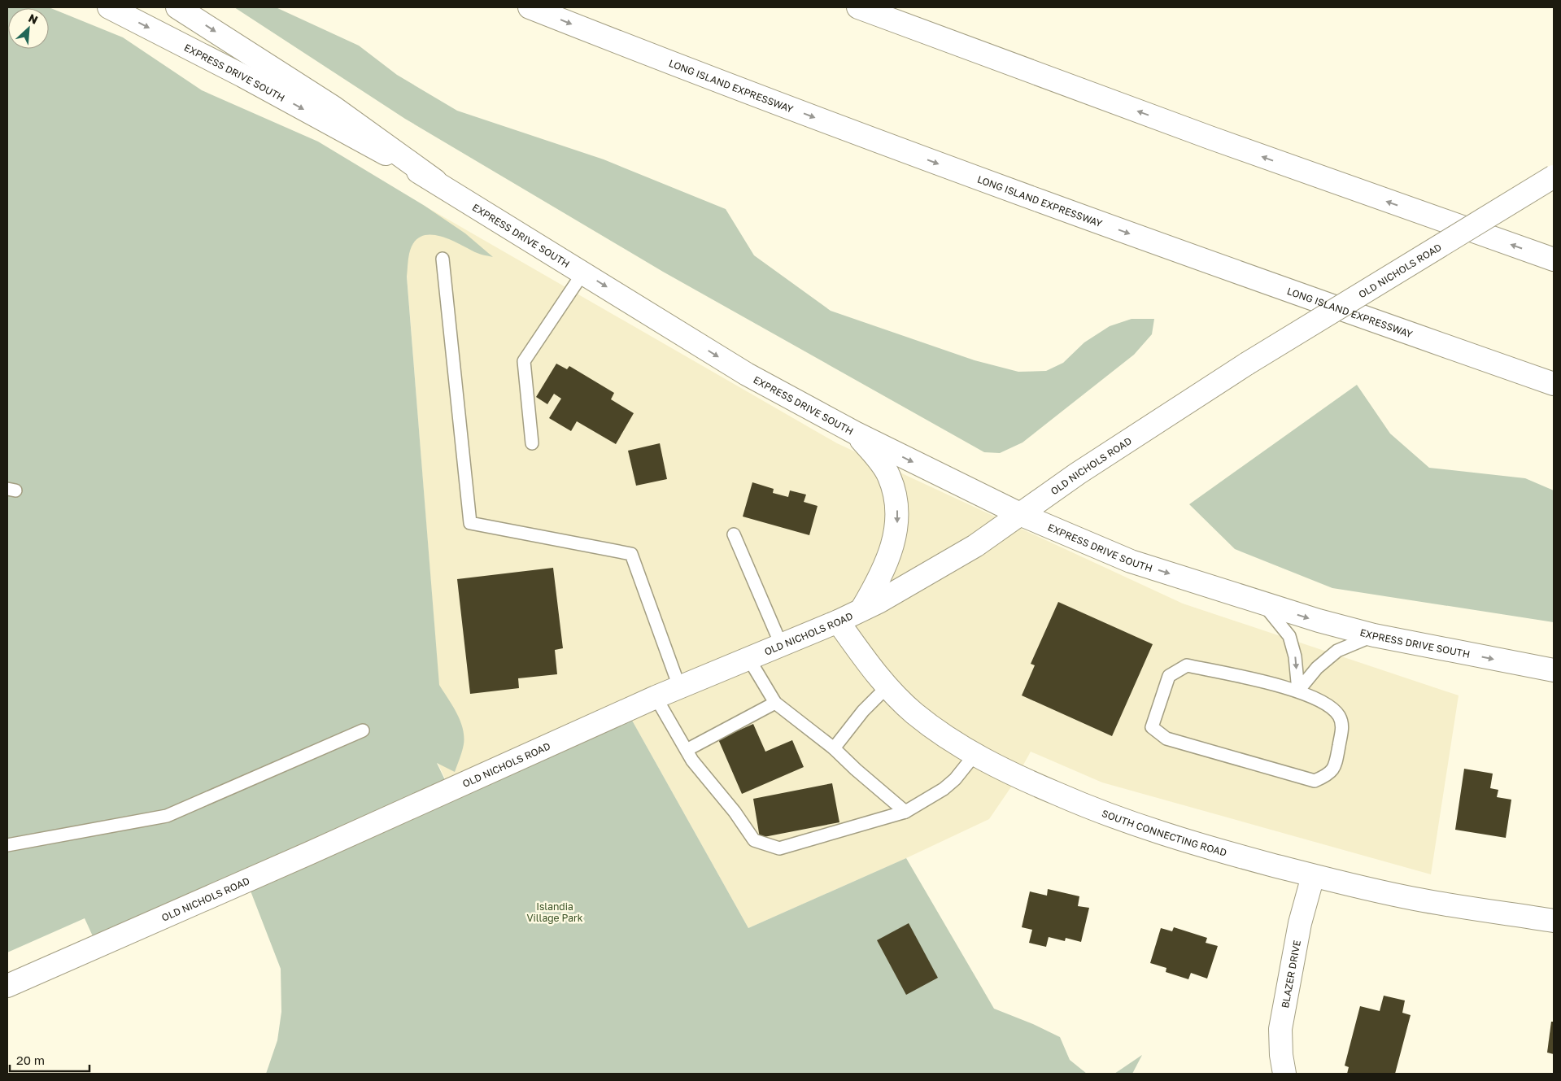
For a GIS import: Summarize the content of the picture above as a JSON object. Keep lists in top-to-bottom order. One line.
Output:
{"streets":{"main road":["EXPRESS DRIVE SOUTH","LONG ISLAND EXPRESSWAY","OLD NICHOLS ROAD","SOUTH CONNECTING ROAD","BLAZER DRIVE"]},"crossings":[["EXPRESS DRIVE SOUTH","OLD NICHOLS ROAD"],["OLD NICHOLS ROAD","SOUTH CONNECTING ROAD"],["SOUTH CONNECTING ROAD","BLAZER DRIVE"]],"one_way":["EXPRESS DRIVE SOUTH"],"parks":["Islandia Village Park"],"scale_bar":"20 m","north":"top right"}
